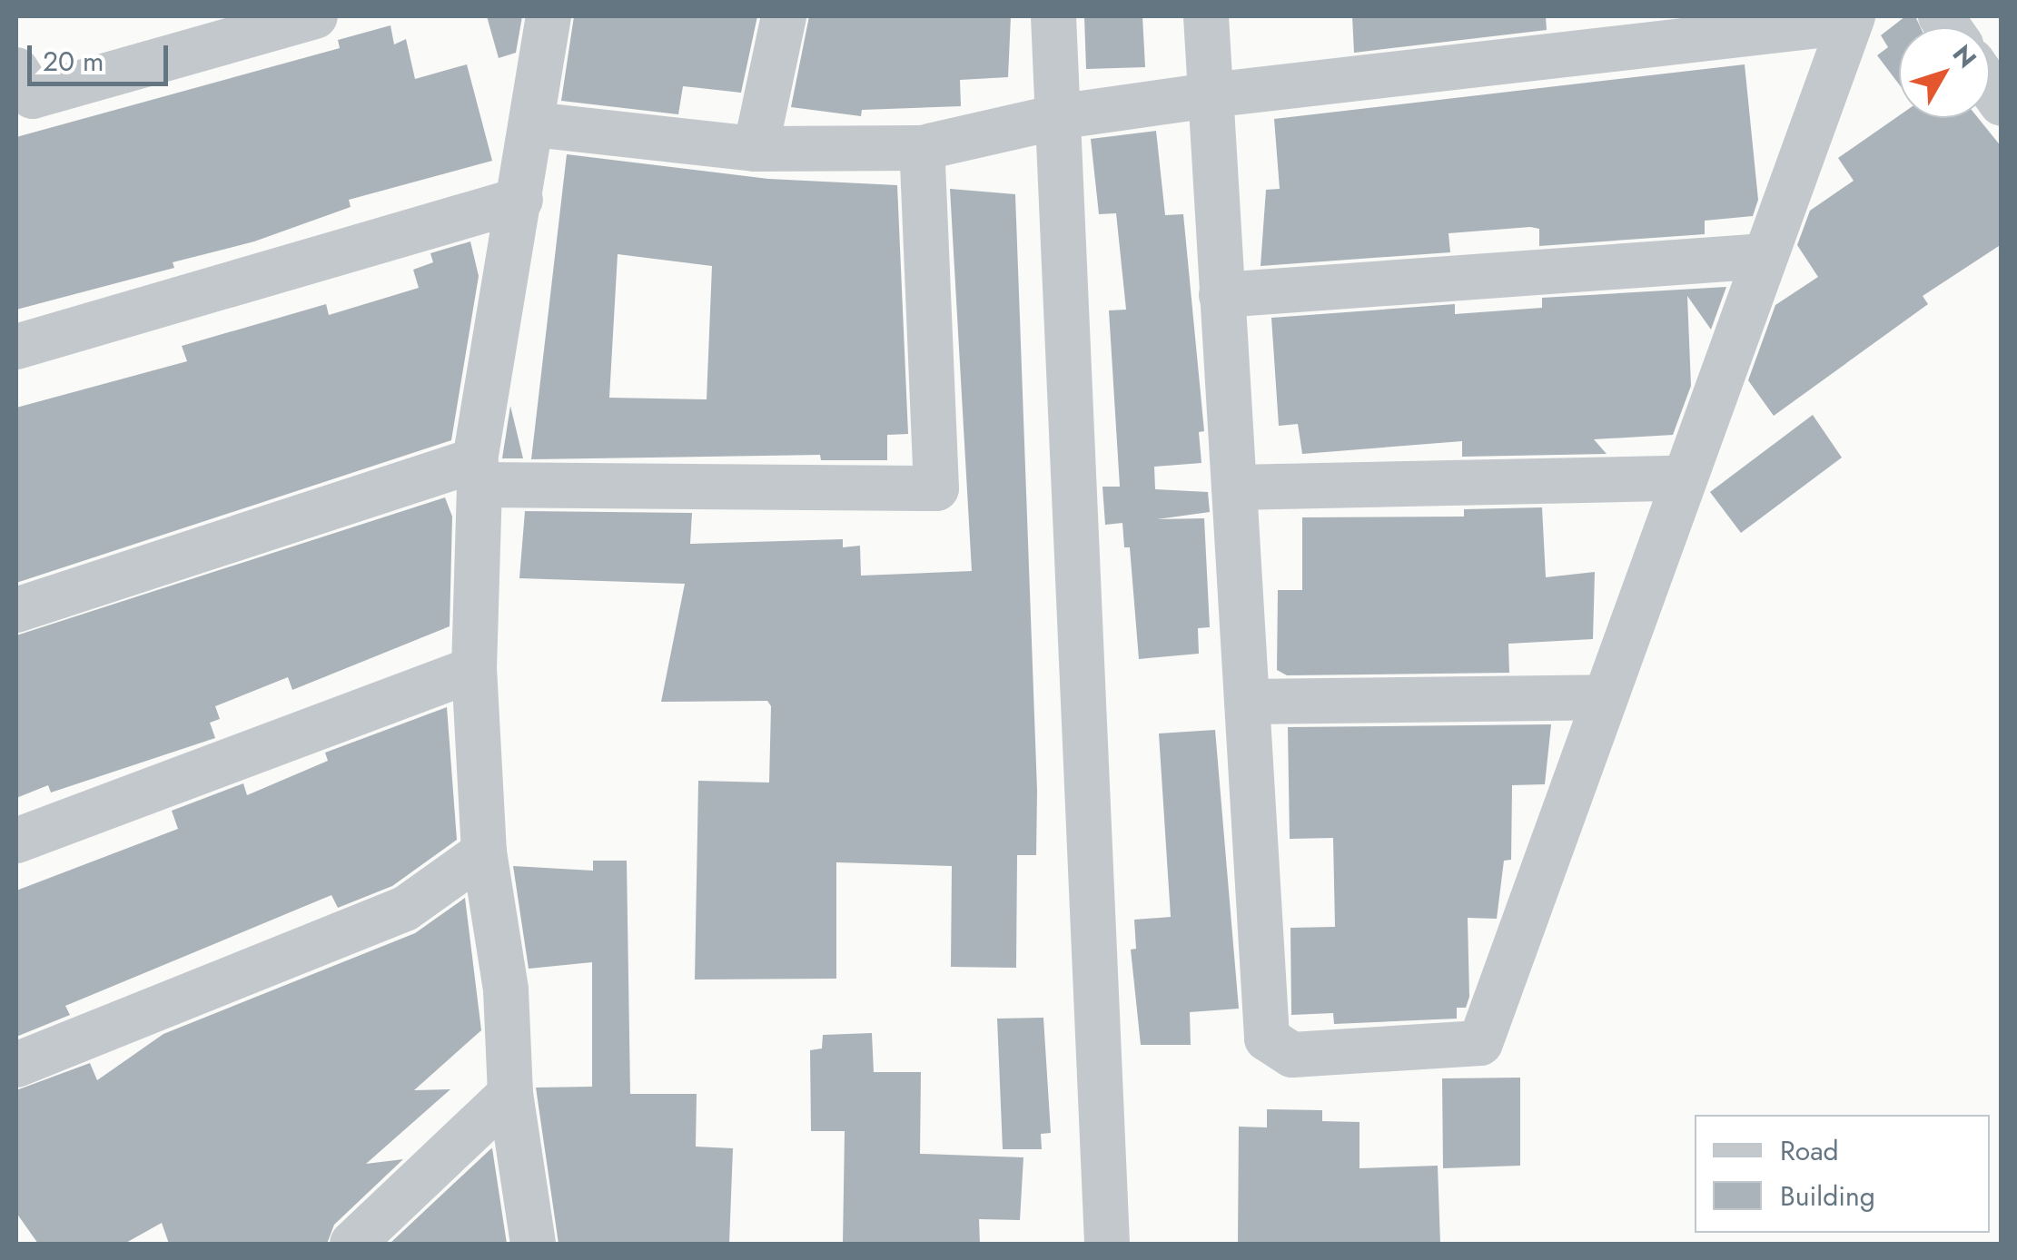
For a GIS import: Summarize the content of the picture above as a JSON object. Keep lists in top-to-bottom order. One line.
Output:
{"legend":["Road","Building"],"scale_bar":"20 m","north":"top right"}
